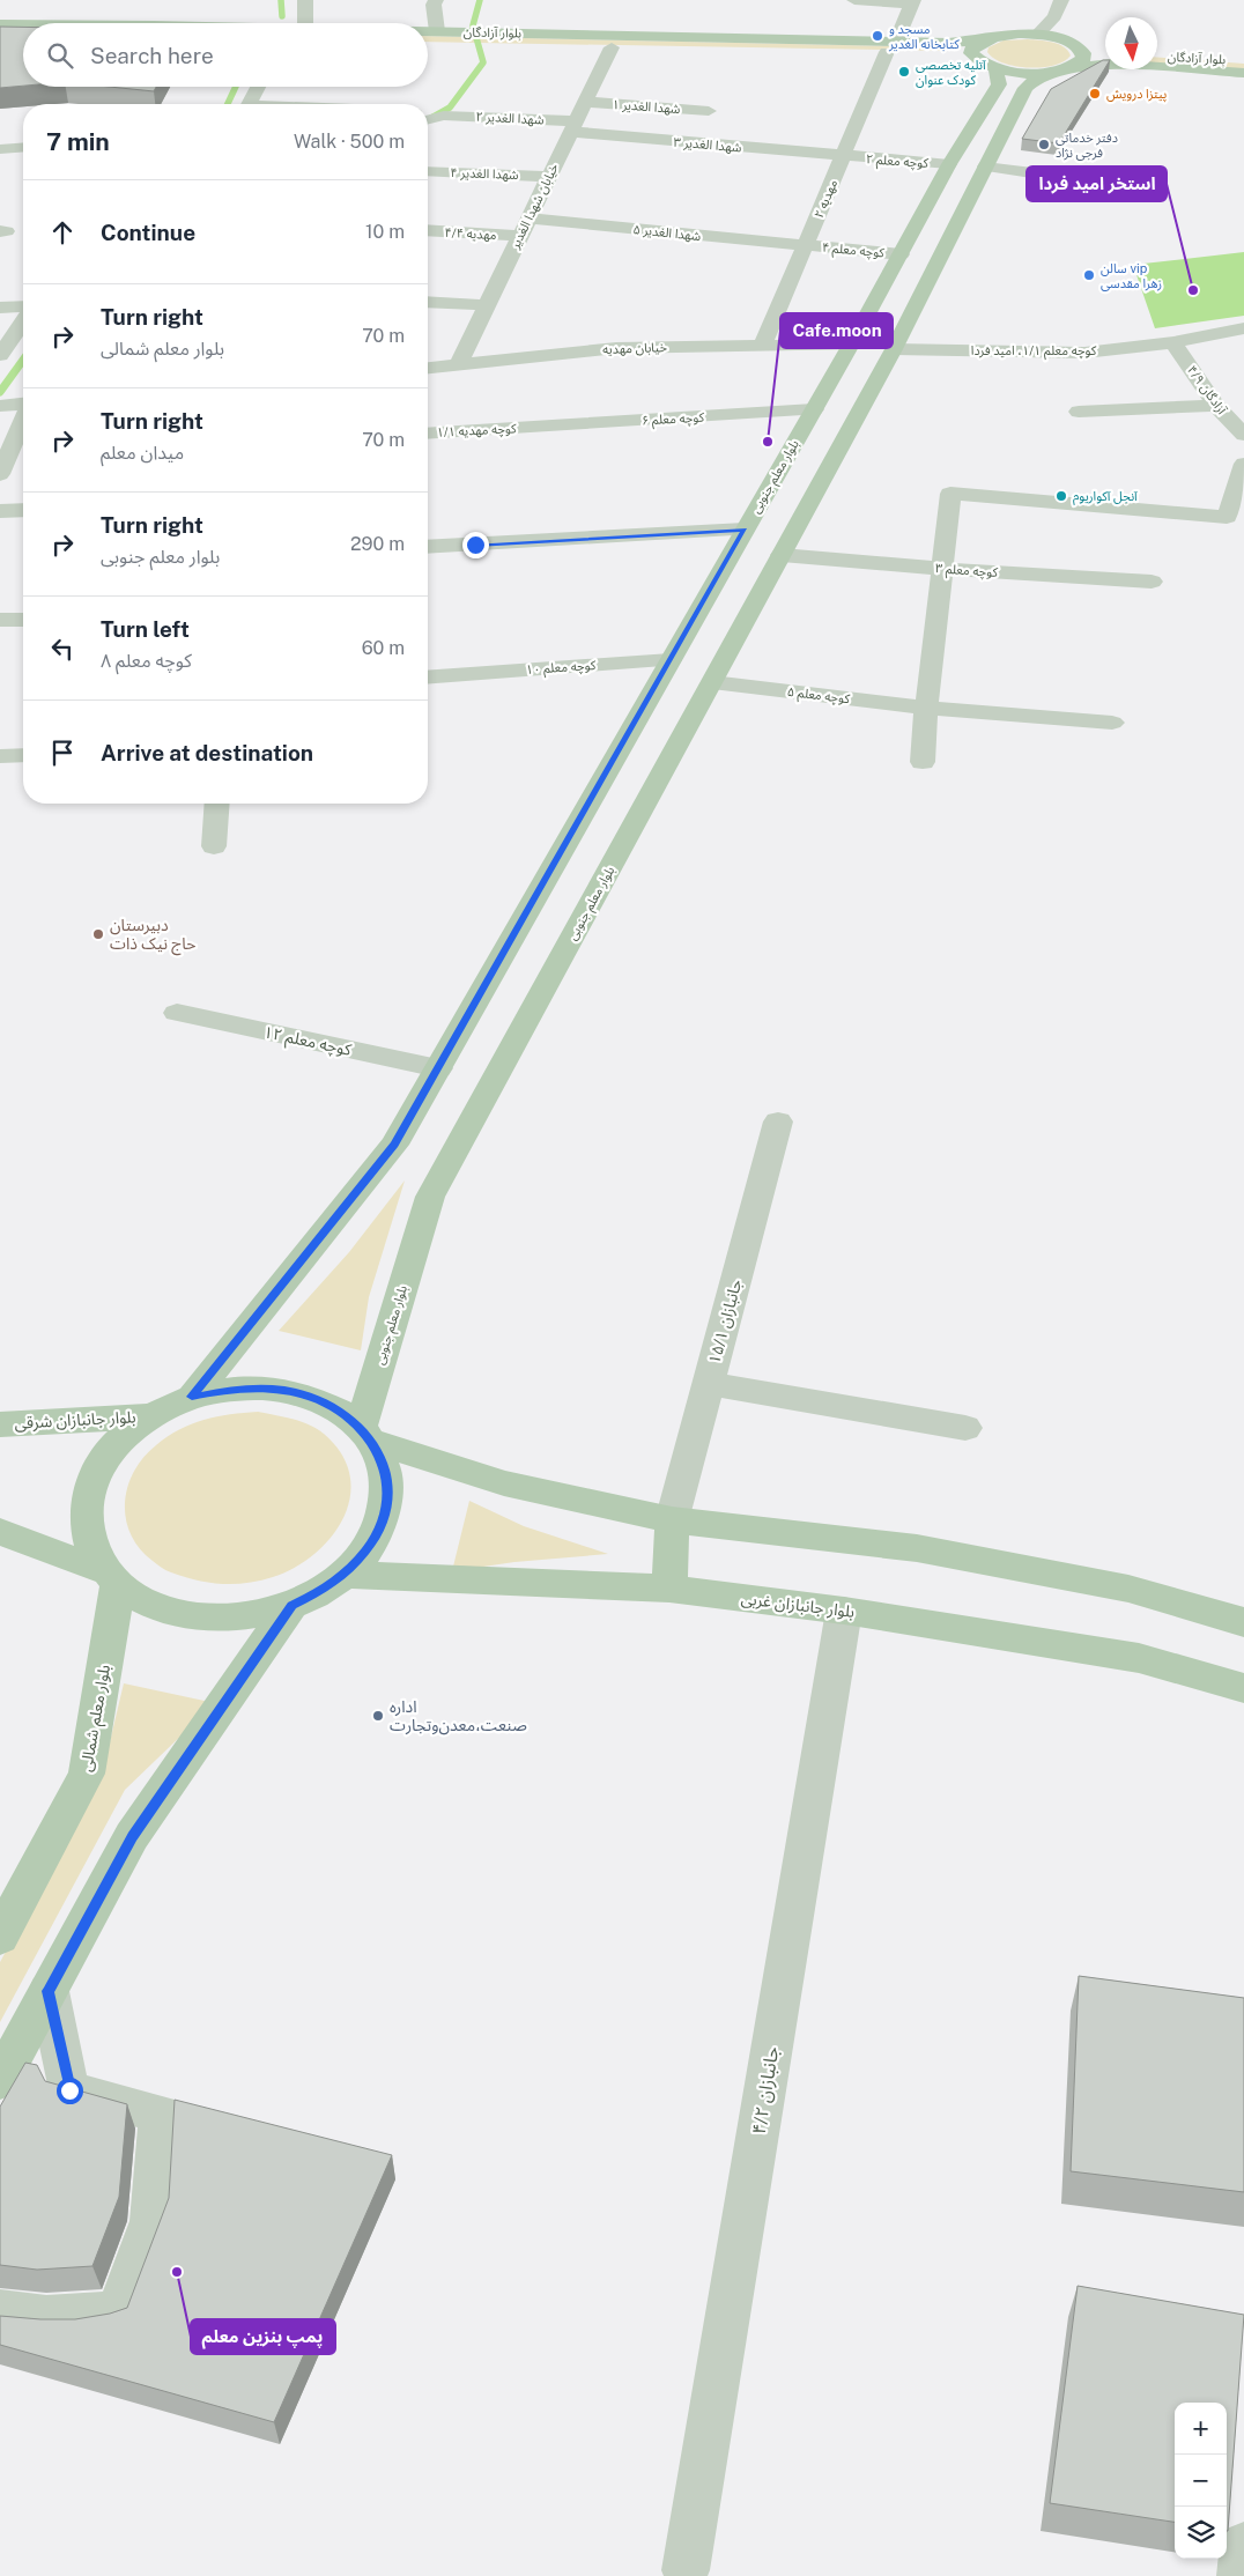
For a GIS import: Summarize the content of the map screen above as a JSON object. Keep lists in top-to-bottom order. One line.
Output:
{"streets":{"main road":["بلوار آزادگان","بلوار معلم جنوبی","بلوار جانبازان شرقی","بلوار جانبازان غربی","بلوار معلم شمالی"],"street":["شهدا الغدیر ۱","شهدا الغدیر ۲","شهدا الغدیر ۳","کوچه معلم ۲","شهدا الغدیر ۴","مهدیه ۲","خیابان شهدا الغدیر","شهدا الغدیر ۵","مهدیه ۴/۴","کوچه معلم ۴","خیابان مهدیه","کوچه معلم ۱/۱، امید فردا","آزادگان ۴/۹","کوچه معلم ۶","کوچه مهدیه ۱/۱","کوچه معلم ۳","کوچه معلم ۱۰","کوچه معلم ۵","کوچه معلم ۱۲","جانبازان ۱۵/۱","جانبازان ۴/۲"]},"crossings":[["بلوار آزادگان","مهدیه ۲"],["بلوار آزادگان","خیابان شهدا الغدیر"],["بلوار آزادگان","بلوار معلم جنوبی"],["شهدا الغدیر ۱","خیابان شهدا الغدیر"],["شهدا الغدیر ۲","شهدا الغدیر ۳"],["شهدا الغدیر ۲","خیابان شهدا الغدیر"],["شهدا الغدیر ۳","کوچه معلم ۲"],["شهدا الغدیر ۳","مهدیه ۲"],["شهدا الغدیر ۳","خیابان شهدا الغدیر"],["کوچه معلم ۲","مهدیه ۲"],["کوچه معلم ۲","بلوار معلم جنوبی"],["شهدا الغدیر ۴","خیابان شهدا الغدیر"],["مهدیه ۲","شهدا الغدیر ۵"],["مهدیه ۲","کوچه معلم ۴"],["مهدیه ۲","خیابان مهدیه"],["خیابان شهدا الغدیر","شهدا الغدیر ۵"],["خیابان شهدا الغدیر","مهدیه ۴/۴"],["خیابان شهدا الغدیر","خیابان مهدیه"],["شهدا الغدیر ۵","کوچه معلم ۴"],["کوچه معلم ۴","بلوار معلم جنوبی"],["خیابان مهدیه","بلوار معلم جنوبی"],["کوچه معلم ۱/۱، امید فردا","آزادگان ۴/۹"],["کوچه معلم ۱/۱، امید فردا","بلوار معلم جنوبی"],["کوچه معلم ۶","کوچه مهدیه ۱/۱"],["کوچه معلم ۶","بلوار معلم جنوبی"],["بلوار معلم جنوبی","کوچه معلم ۳"],["بلوار معلم جنوبی","کوچه معلم ۱۰"],["بلوار معلم جنوبی","کوچه معلم ۵"],["بلوار معلم جنوبی","کوچه معلم ۱۲"],["بلوار جانبازان غربی","جانبازان ۴/۲"]],"places":["مسجد و کتابخانه الغدیر","آتلیه تخصصی کودک عنوان","پیتزا درویش","دفتر خدماتی فرجی نژاد","سالن vip زهرا مقدسی","استخر امید فردا","Cafe.moon","آنجل آکواریوم","دبیرستان حاج نیک ذات","اداره صنعت،معدن‌و‌تجارت","پمپ بنزین معلم"],"north":"bottom","page":{"search":"Search here","heading":["7 min","Walk · 500 m"],"list":[["Continue","10 m"],["Turn right","بلوار معلم شمالی","70 m"],["Turn right","میدان معلم","70 m"],["Turn right","بلوار معلم جنوبی","290 m"],["Turn left","کوچه معلم ۸","60 m"],"Arrive at destination"],"map_buttons":["+","−"]}}
